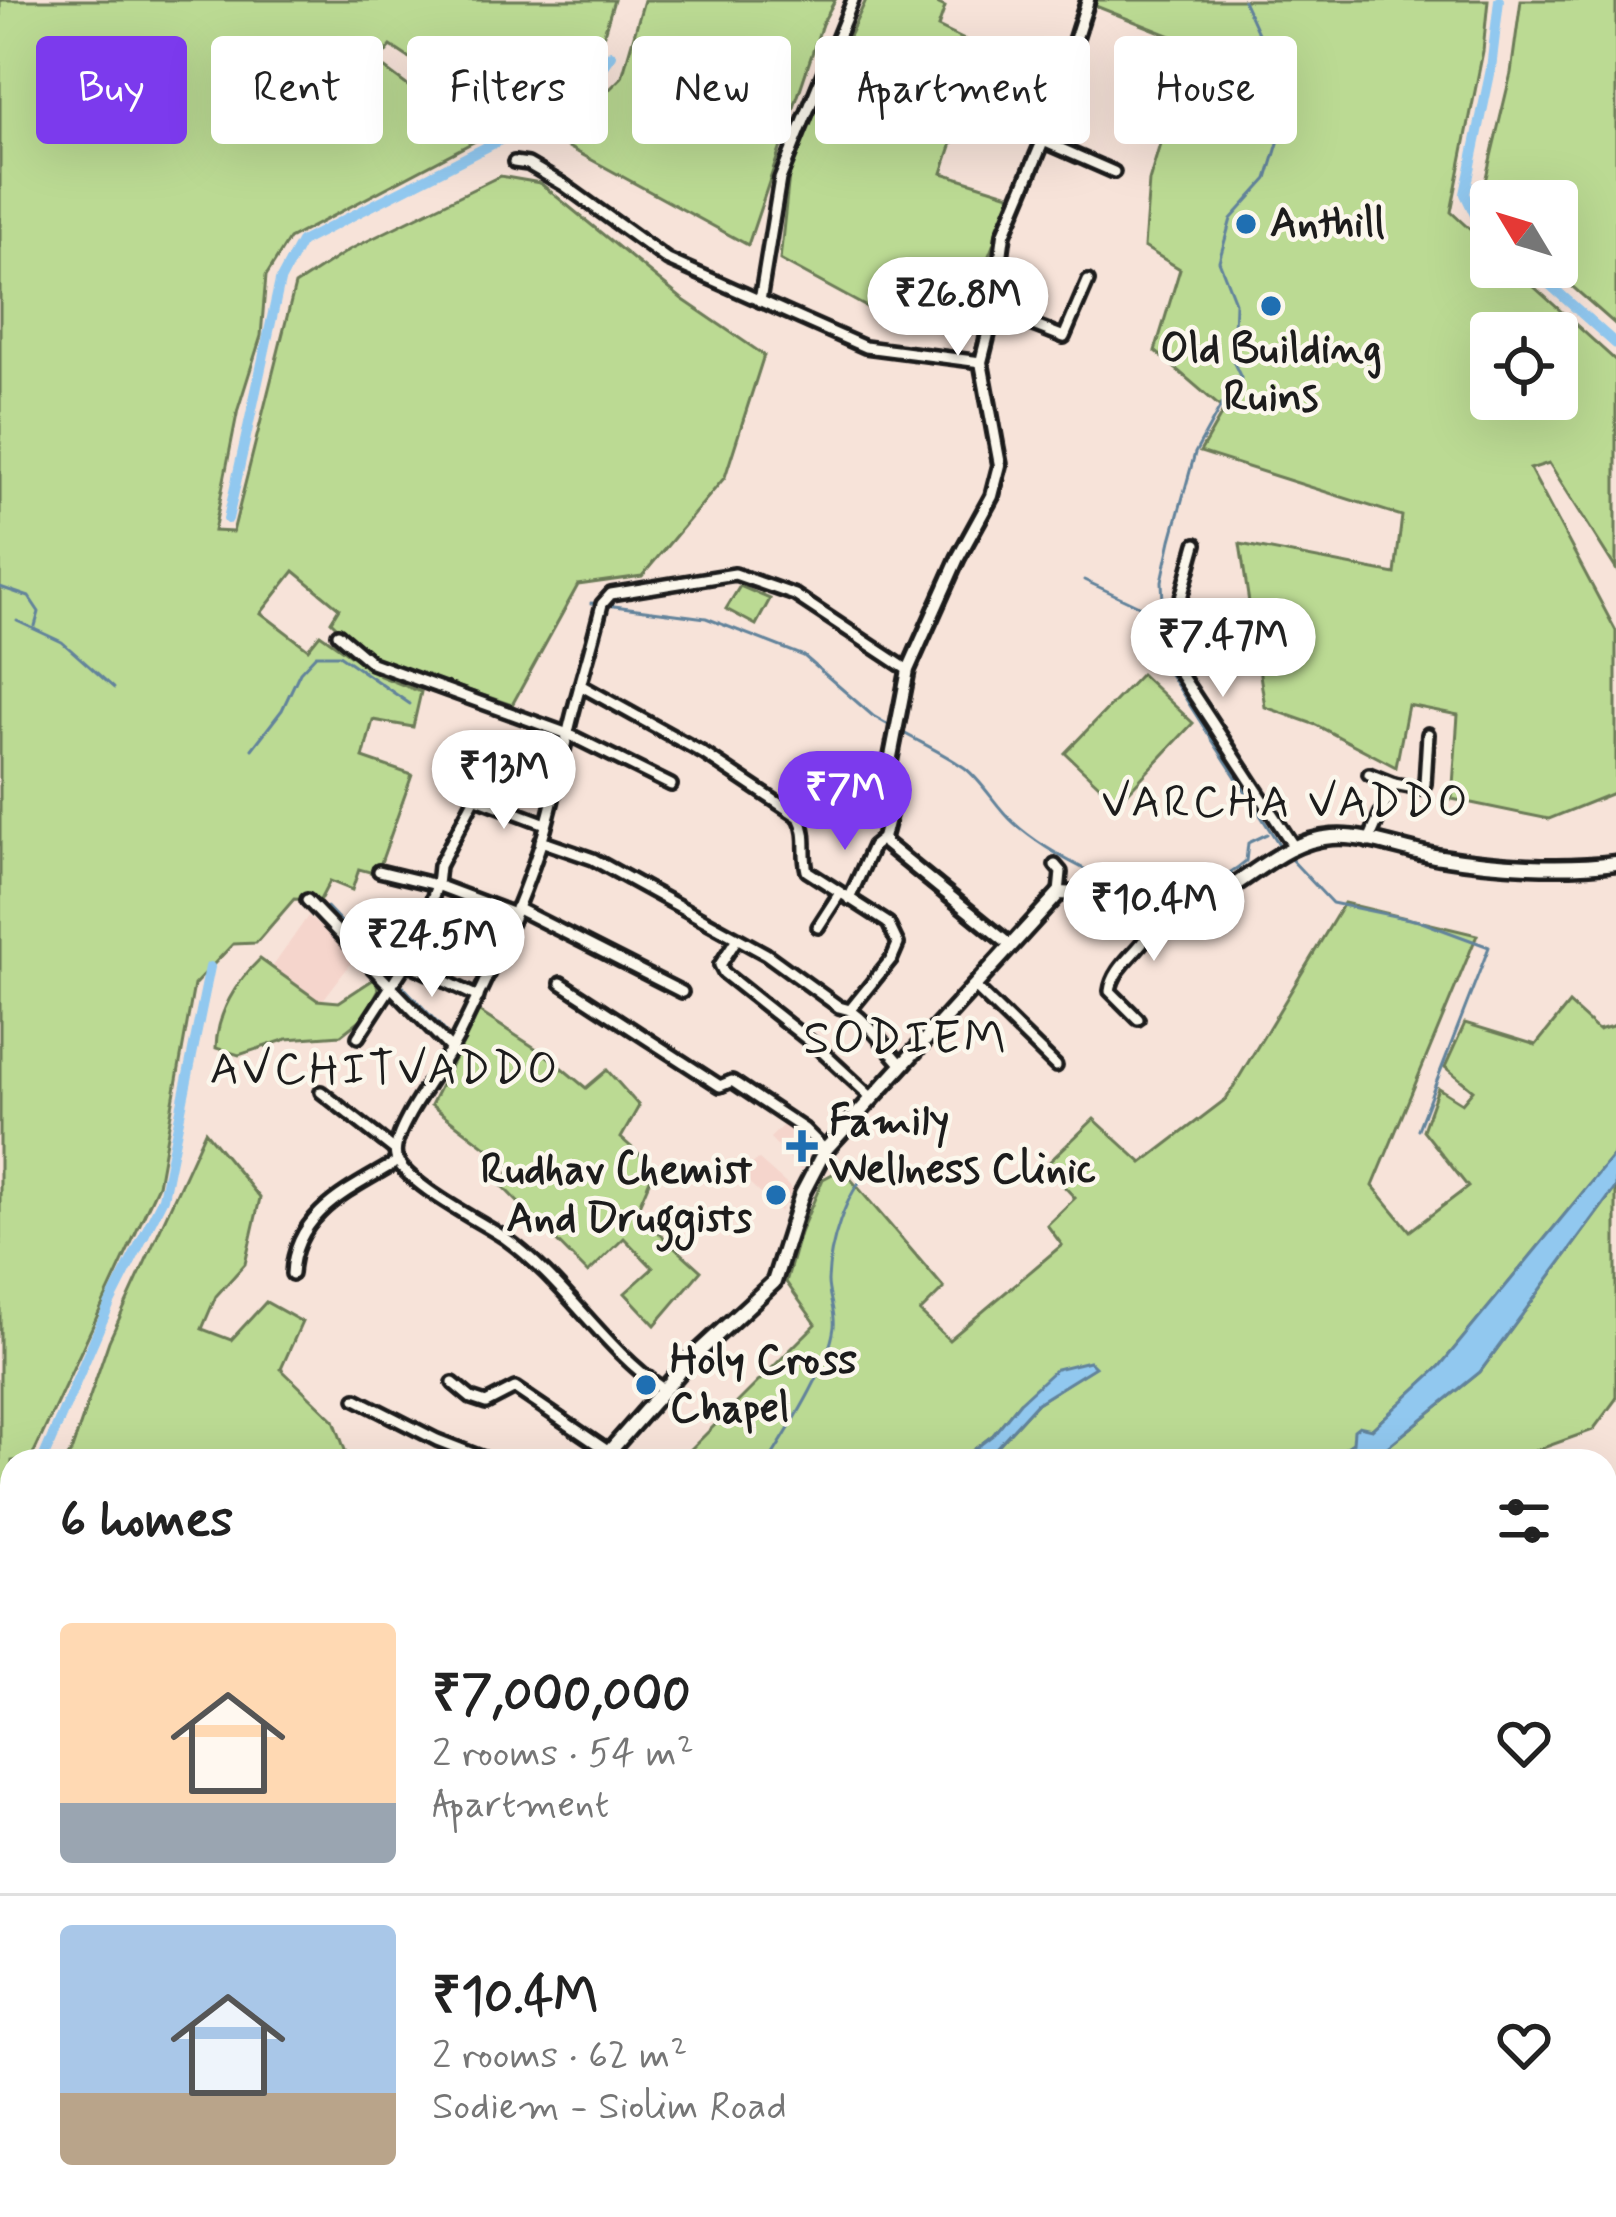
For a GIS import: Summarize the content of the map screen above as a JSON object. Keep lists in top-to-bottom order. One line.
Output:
{"districts":["VARCHA VADDO","SODIEM","AVCHITVADDO"],"places":{"other":["Anthill","Old Building Ruins","Rudhav Chemist And Druggists","Holy Cross Chapel"],"health":["Family Wellness Clinic"]},"north":"top left","page":{"chip":["Buy","Rent","Filters","New","Apartment","House"],"price":["₹26.8M","₹7.47M","₹13M","₹7M","₹10.4M","₹24.5M"],"heading":"6 homes","list":[{"name":"₹7,000,000","note":"2 rooms · 54 m² · Apartment"},{"name":"₹10.4M","note":"2 rooms · 62 m² · Sodiem - Siolim Road"}]}}
